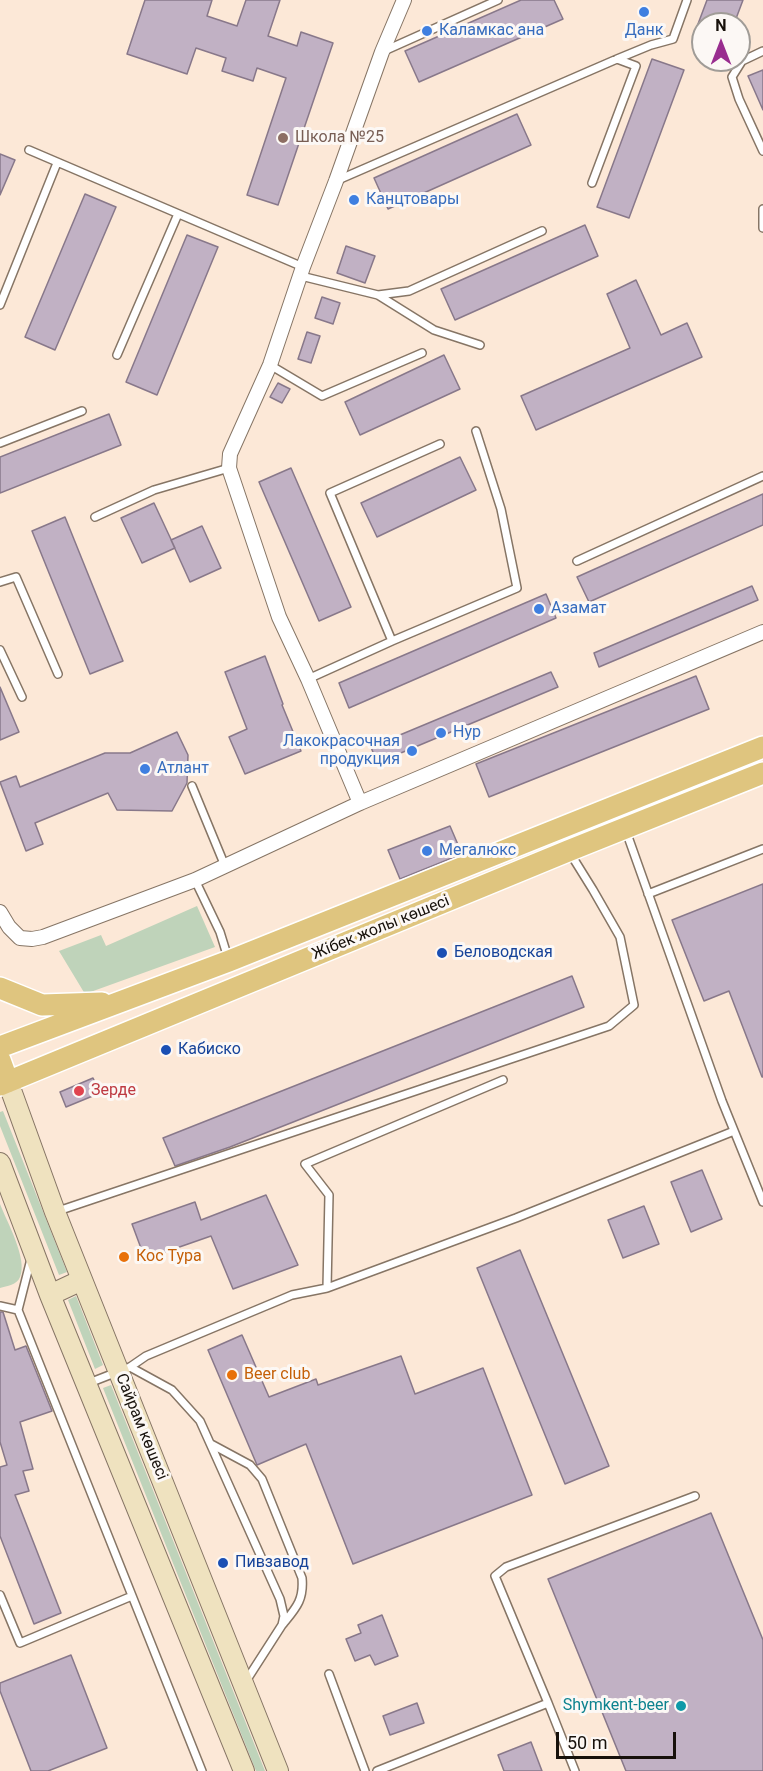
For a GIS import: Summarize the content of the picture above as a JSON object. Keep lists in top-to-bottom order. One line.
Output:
{"streets":{"main road":["Жібек жолы көшесі","Сайрам көшесі"]},"crossings":[["Жібек жолы көшесі","Сайрам көшесі"]],"places":["Данк","Каламкас ана","Школа №25","Канцтовары","Азамат","Нур","Лакокрасочная продукция","Атлант","Мегалюкс","Беловодская","Кабиско","Зерде","Кос Тура","Beer club","Пивзавод","Shymkent-beer"],"scale_bar":"50 m","north":"top"}
